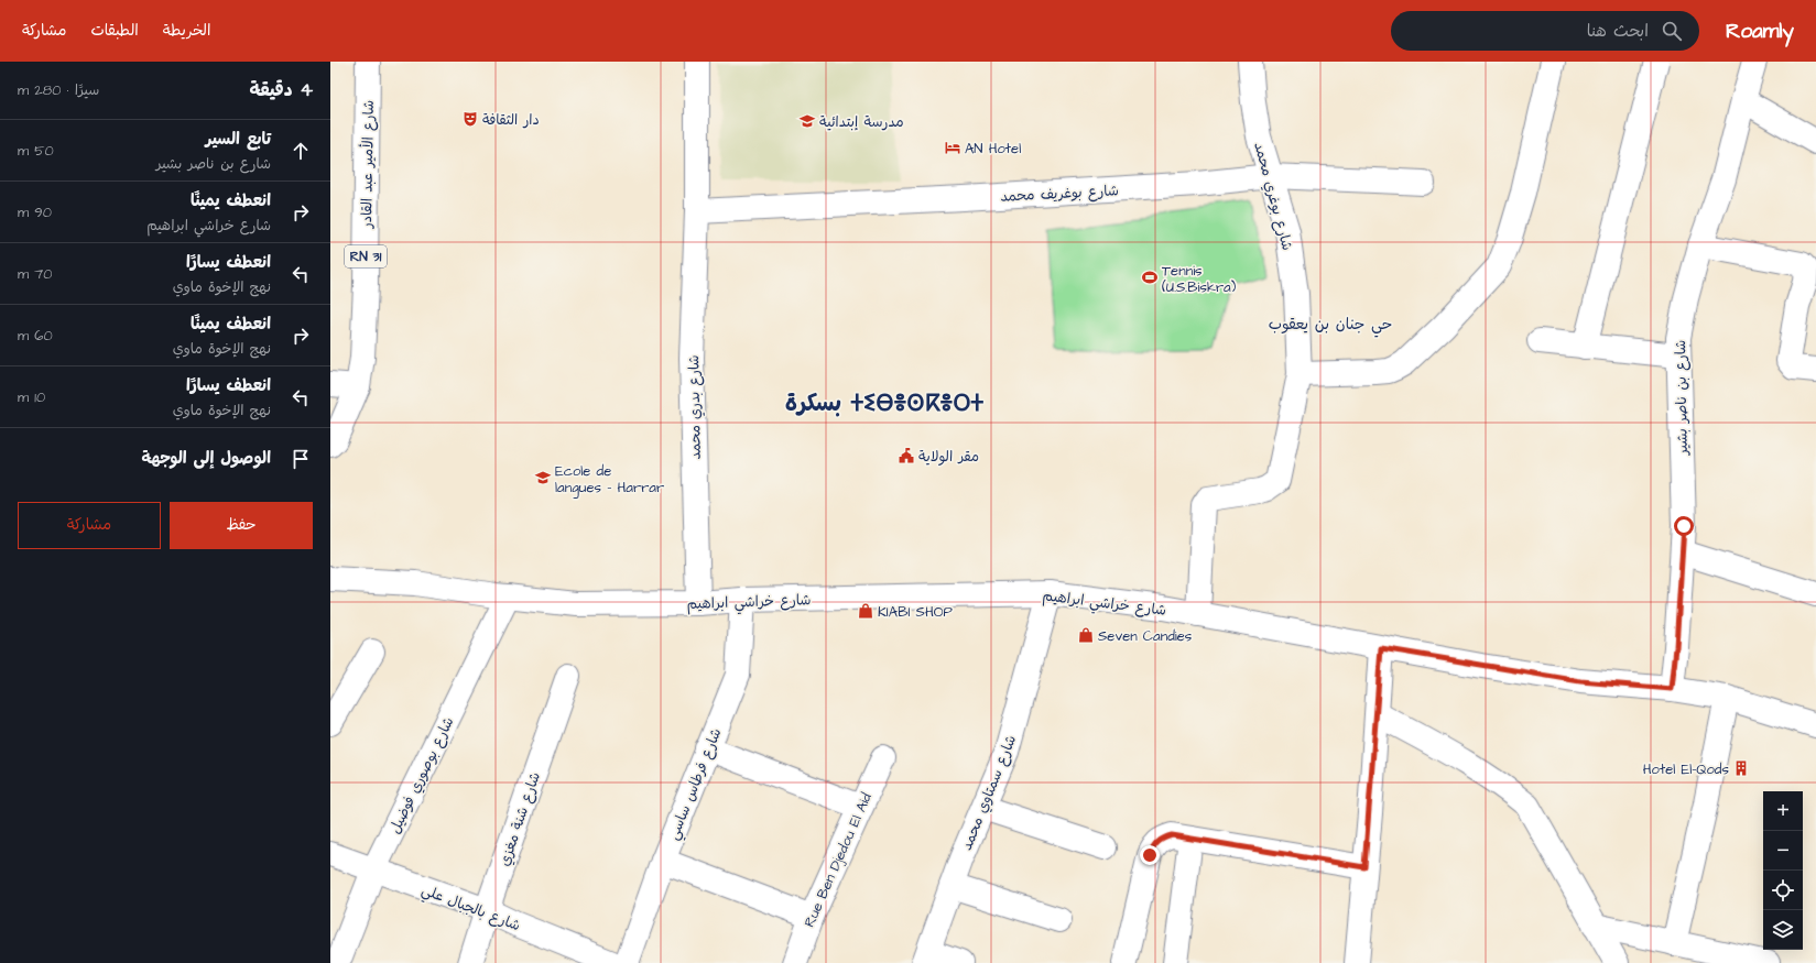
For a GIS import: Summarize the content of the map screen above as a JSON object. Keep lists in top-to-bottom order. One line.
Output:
{"streets":{"street":["شارع الأمير عبد القادر","شارع بوغريف محمد","شارع بوغري محمد","RN 31","شارع بن ناصر بشير","شارع بدري محمد","شارع خراشي ابراهيم","شارع بوصوري فوضيل","شارع فرطاس ساسي","شارع سمتاوي محمد","شارع شنة مغزي","Rue Ben Djedou El Aid","شارع بالجبال علي"]},"crossings":[["شارع بوغريف محمد","شارع بوغري محمد"],["شارع بوغريف محمد","شارع بدري محمد"],["شارع بوغري محمد","شارع خراشي ابراهيم"],["شارع بن ناصر بشير","شارع خراشي ابراهيم"],["شارع بدري محمد","شارع خراشي ابراهيم"],["شارع خراشي ابراهيم","شارع بوصوري فوضيل"],["شارع خراشي ابراهيم","شارع فرطاس ساسي"],["شارع خراشي ابراهيم","شارع سمتاوي محمد"],["شارع بوصوري فوضيل","شارع بالجبال علي"],["شارع شنة مغزي","شارع بالجبال علي"]],"districts":["حي جنان بن يعقوب","بسكرة ⵜⵉⴱⴻⵙⴽⴻⵔⵜ"],"places":{"theatre":["دار الثقافة"],"school or university":["مدرسة إبتدائية","Ecole de langues - Harrar"],"hotel":["AN Hotel"],"sports":["Tennis (U.S.Biskra)"],"public building":["مقر الولاية"],"shop":["KIABI SHOP","Seven Candies"],"building":["Hotel El-Qods"]},"page":{"header":"Roamly","search":"ابحث هنا","nav":["الخريطة","الطبقات","مشاركة"],"heading":["4 دقيقة","سيرًا · 280 m"],"list":[["تابع السير","شارع بن ناصر بشير","50 m"],["انعطف يمينًا","شارع خراشي ابراهيم","90 m"],["انعطف يسارًا","نهج الإخوة ماوي","70 m"],["انعطف يمينًا","نهج الإخوة ماوي","60 m"],["انعطف يسارًا","نهج الإخوة ماوي","10 m"],"الوصول إلى الوجهة"],"buttons":["حفظ","مشاركة"],"map_buttons":["+","−"]}}
